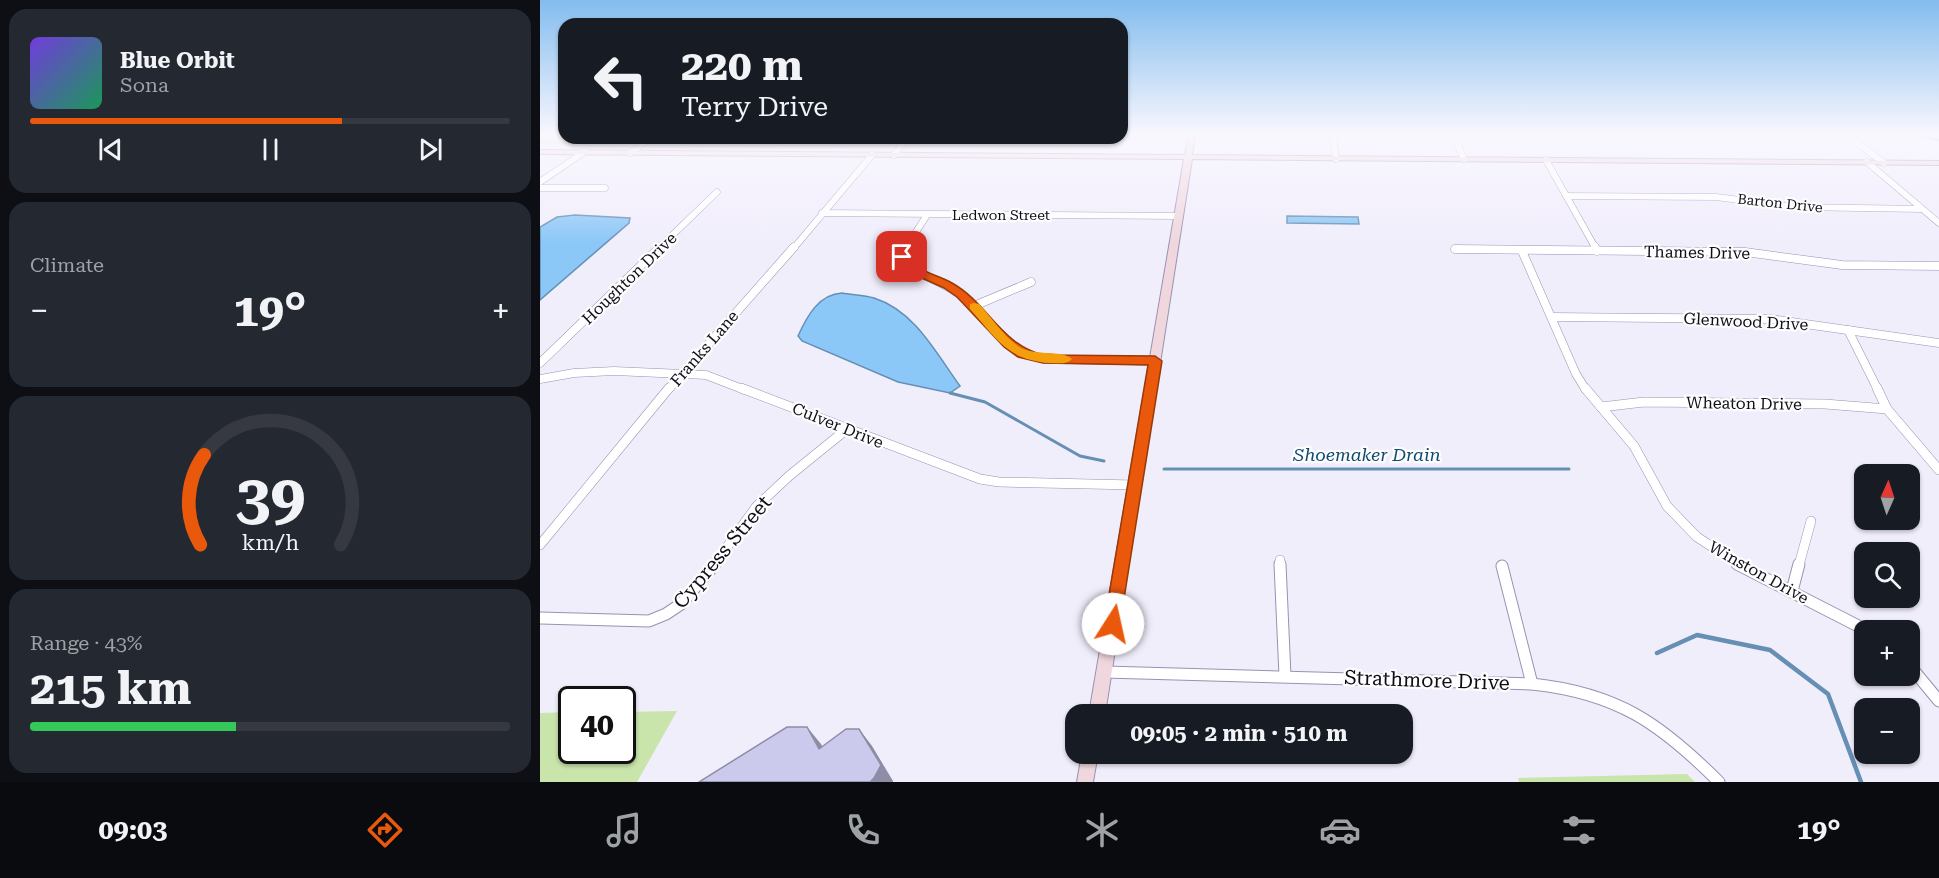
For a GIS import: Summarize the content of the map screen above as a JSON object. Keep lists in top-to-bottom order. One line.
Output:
{"streets":{"street":["Barton Drive","Ledwon Street","Thames Drive","Houghton Drive","Glenwood Drive","Franks Lane","Wheaton Drive","Culver Drive","Cypress Street","Winston Drive","Strathmore Drive"]},"crossings":[["Ledwon Street","Franks Lane"],["Thames Drive","Winston Drive"],["Glenwood Drive","Winston Drive"],["Franks Lane","Culver Drive"],["Wheaton Drive","Winston Drive"],["Culver Drive","Cypress Street"]],"water":["Shoemaker Drain"],"north":"top","page":{"turn":["220 m","Terry Drive"],"song":["Blue Orbit","Sona"],"tile":["Climate",["Range · 43%","215 km"]],"heat":["−","19°","+"],"map_buttons":["+","−"],"limit":"40","trip":"09:05 · 2 min · 510 m","tabs":["09:03","19°"],"gauge":["39","km/h"]}}
